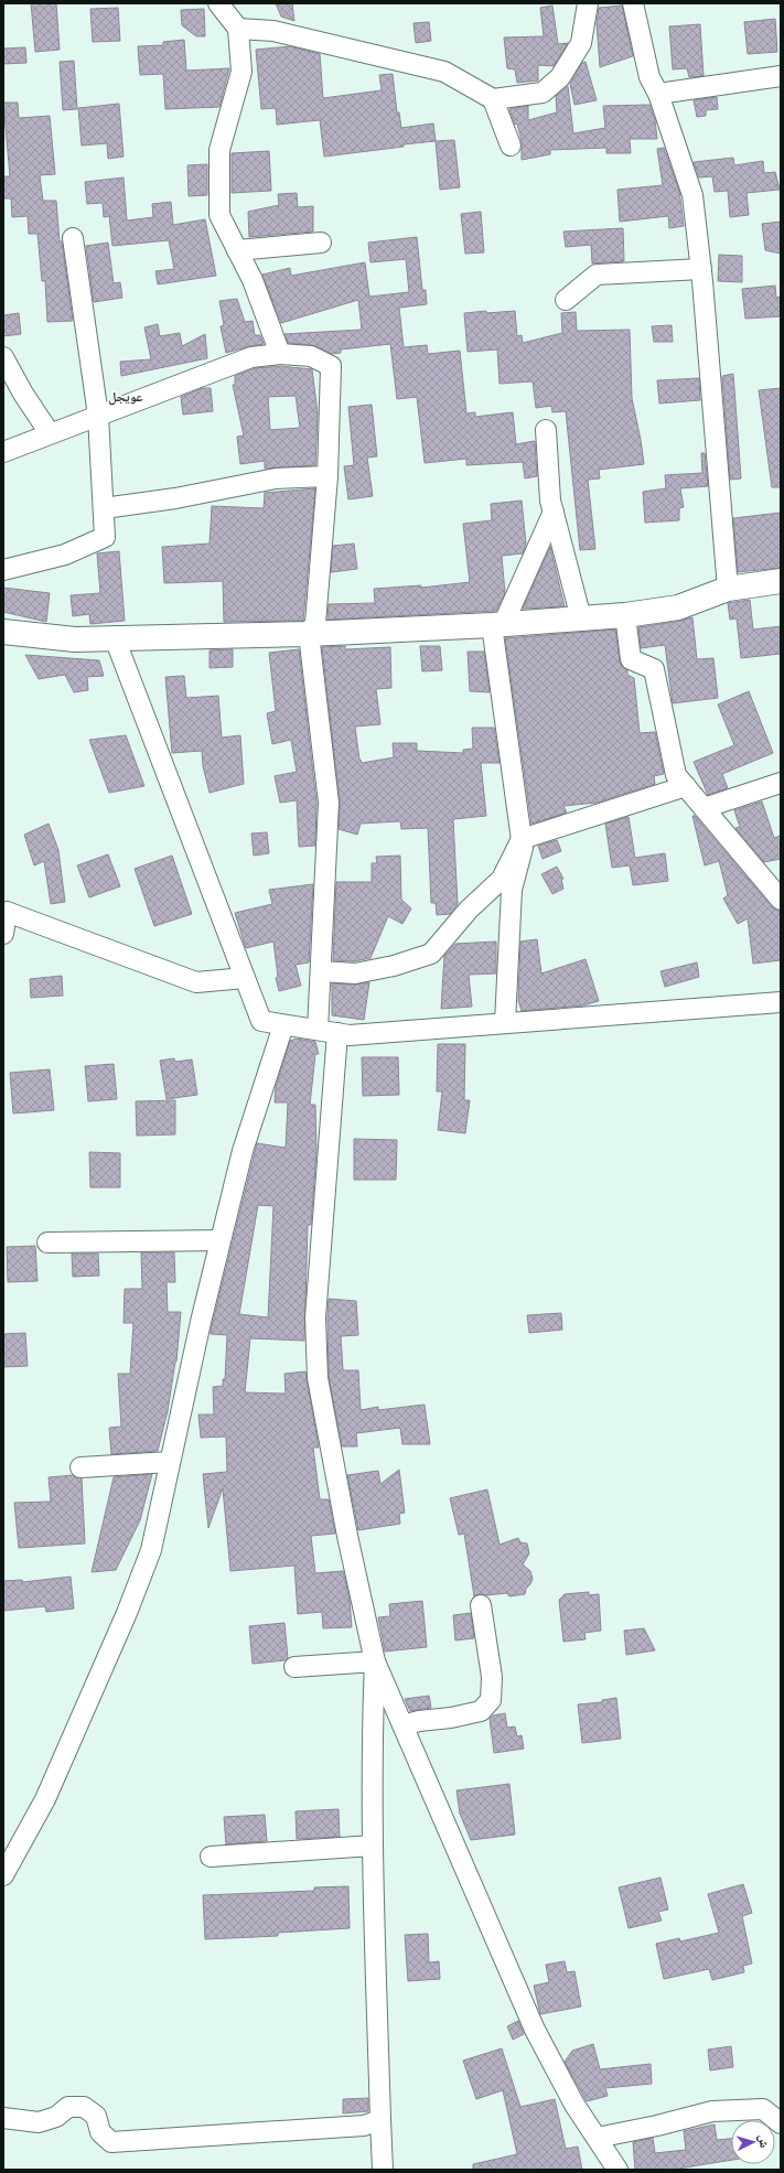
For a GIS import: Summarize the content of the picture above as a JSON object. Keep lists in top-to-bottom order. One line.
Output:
{"districts":["عويجل"],"north":"right"}
